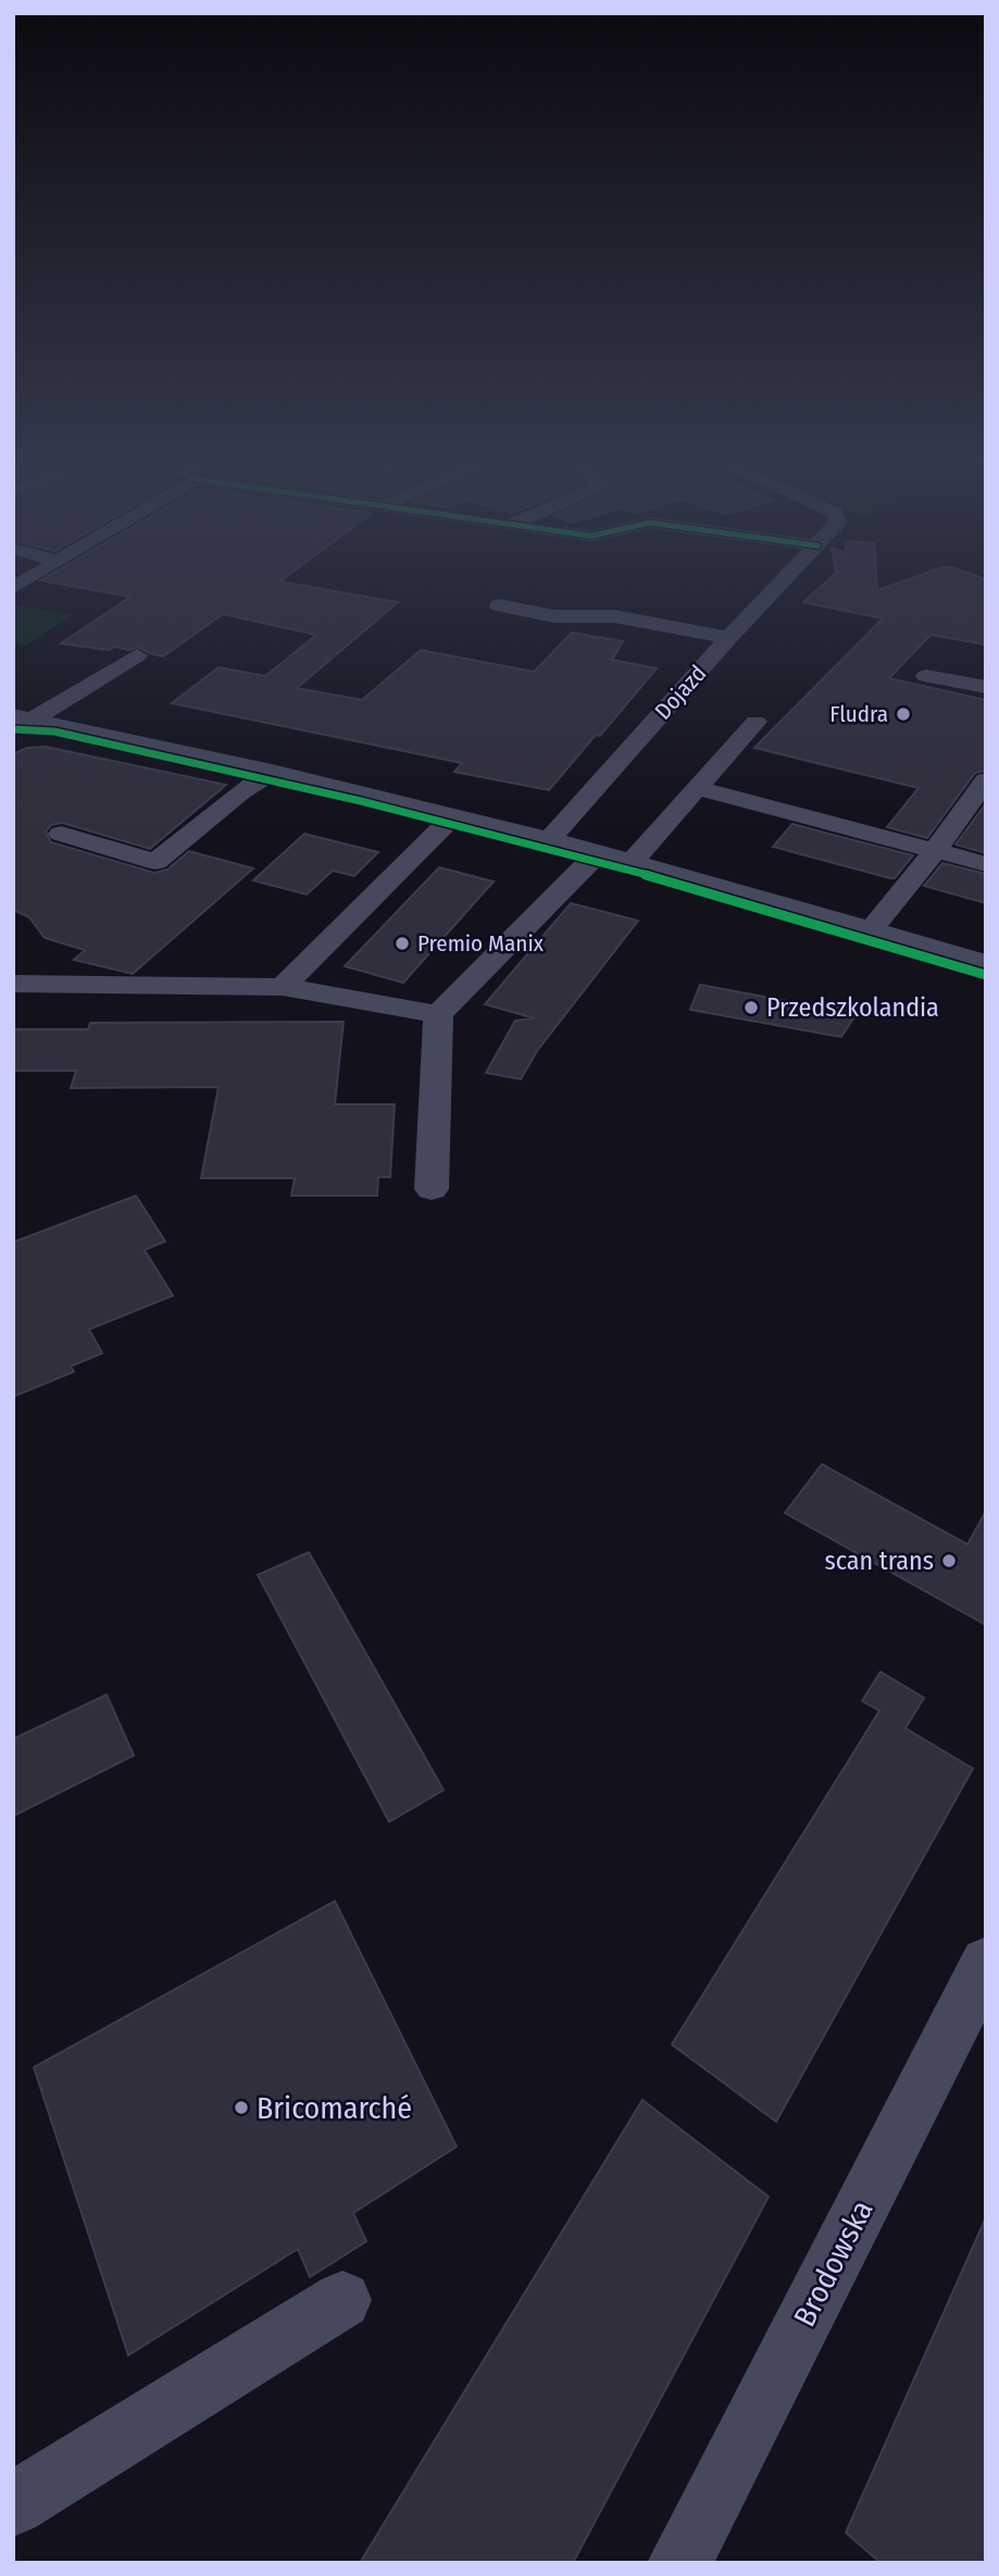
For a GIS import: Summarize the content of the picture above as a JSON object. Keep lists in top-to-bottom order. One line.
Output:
{"streets":{"street":["Dojazd","Brodowska"]},"places":["Fludra","Premio Manix","Przedszkolandia","scan trans","Bricomarché"]}
